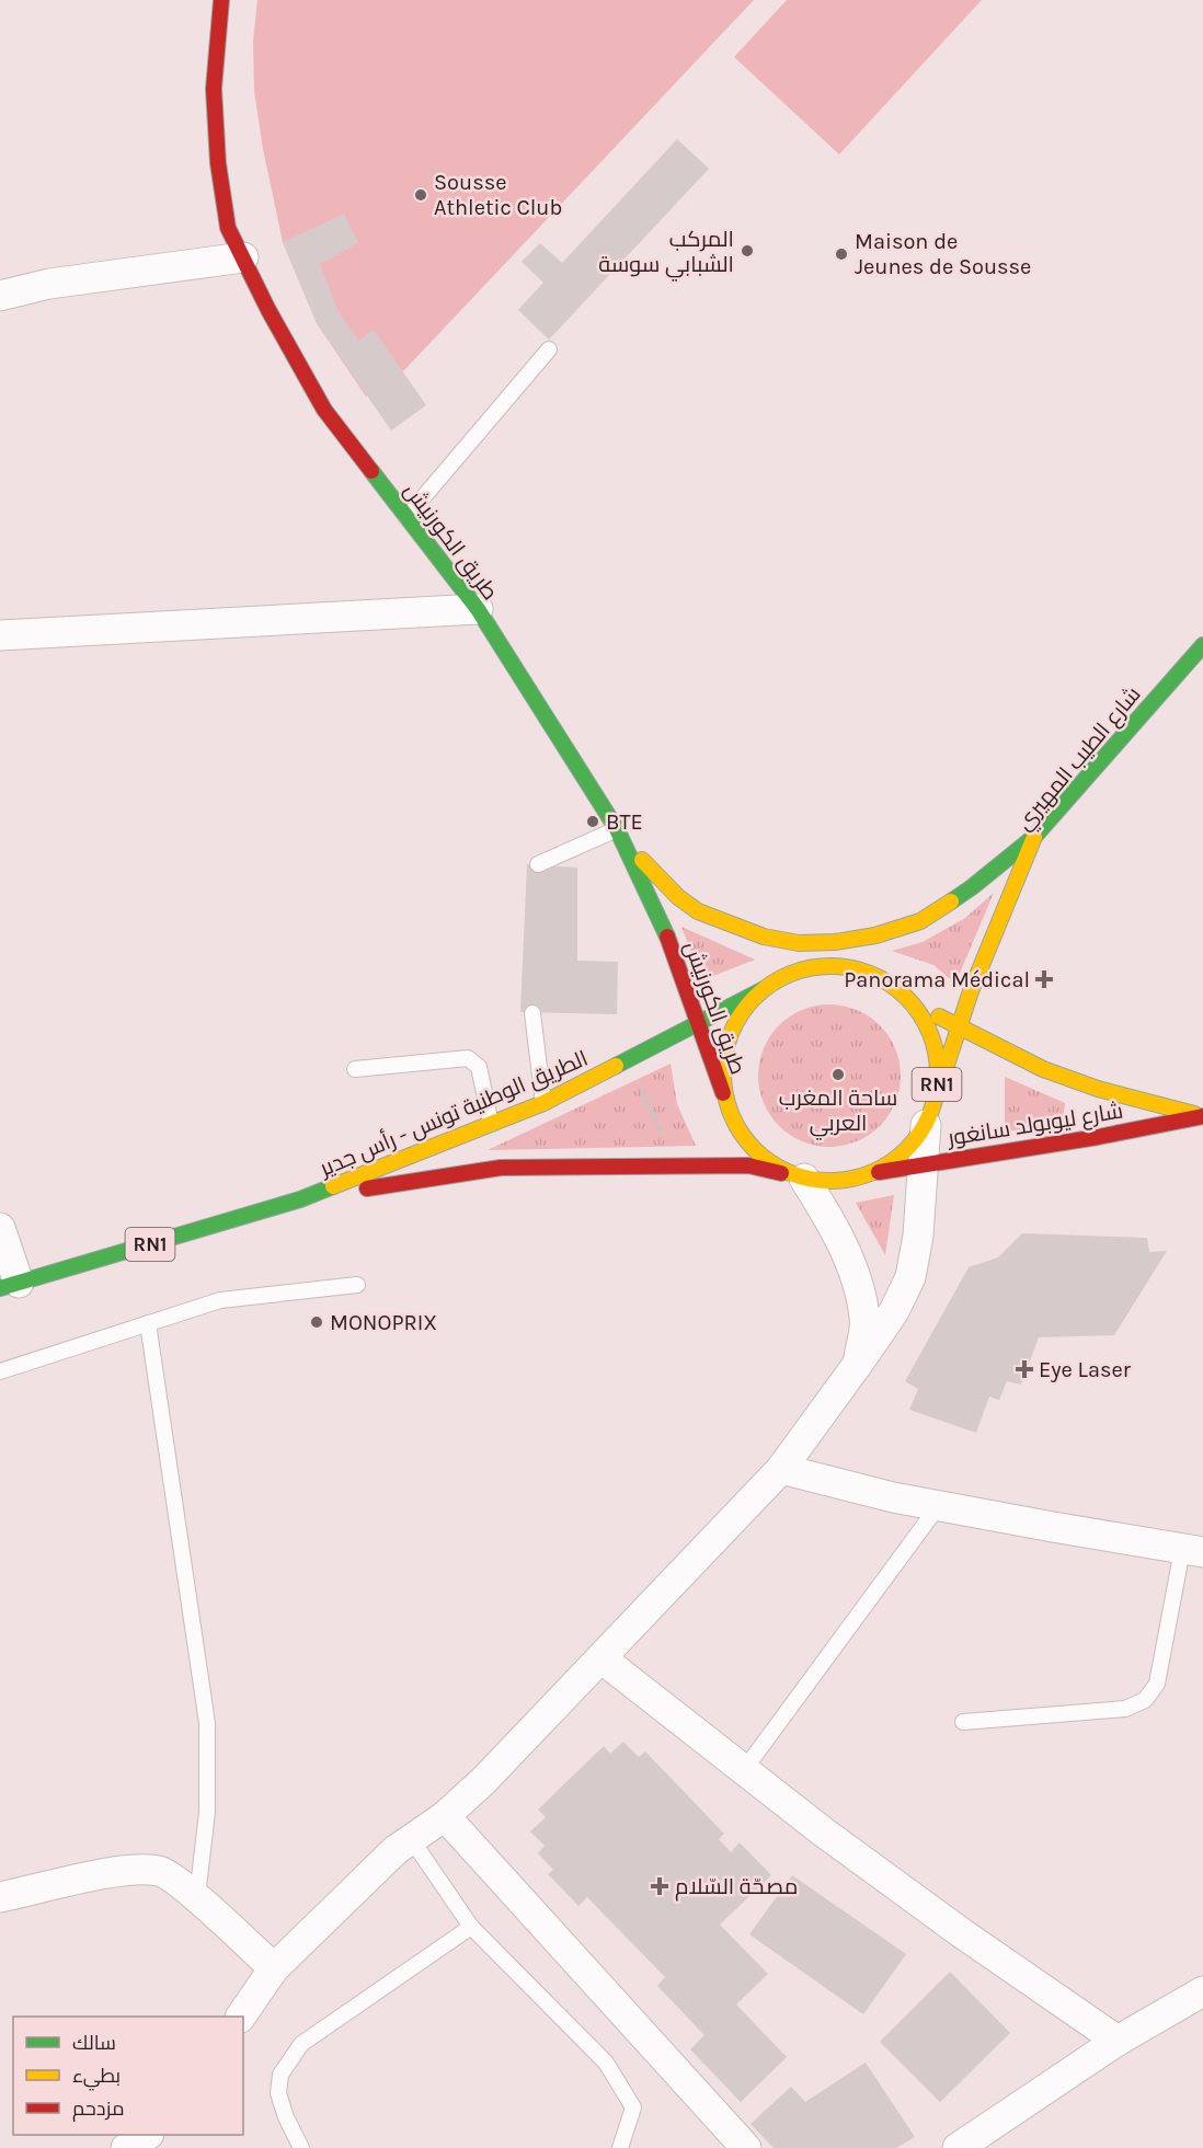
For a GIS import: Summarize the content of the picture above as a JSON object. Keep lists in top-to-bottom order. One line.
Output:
{"streets":{"main road":["طريق الكورنيش","شارع الطيب المهيري","RN1","الطريق الوطنية تونس - رأس جدير","شارع ليوبولد سانغور"]},"crossings":[["طريق الكورنيش","شارع الطيب المهيري"],["طريق الكورنيش","RN1"],["طريق الكورنيش","الطريق الوطنية تونس - رأس جدير"],["طريق الكورنيش","شارع ليوبولد سانغور"],["شارع الطيب المهيري","RN1"],["شارع الطيب المهيري","الطريق الوطنية تونس - رأس جدير"],["شارع الطيب المهيري","شارع ليوبولد سانغور"],["RN1","الطريق الوطنية تونس - رأس جدير"],["RN1","شارع ليوبولد سانغور"],["الطريق الوطنية تونس - رأس جدير","شارع ليوبولد سانغور"]],"places":{"other":["Sousse Athletic Club","المركب الشبابي سوسة","Maison de Jeunes de Sousse","BTE","ساحة المغرب العربي","MONOPRIX"],"health":["Panorama Médical","Eye Laser","مصحّة السّلام"]},"legend":["سالك","بطيء","مزدحم"]}
